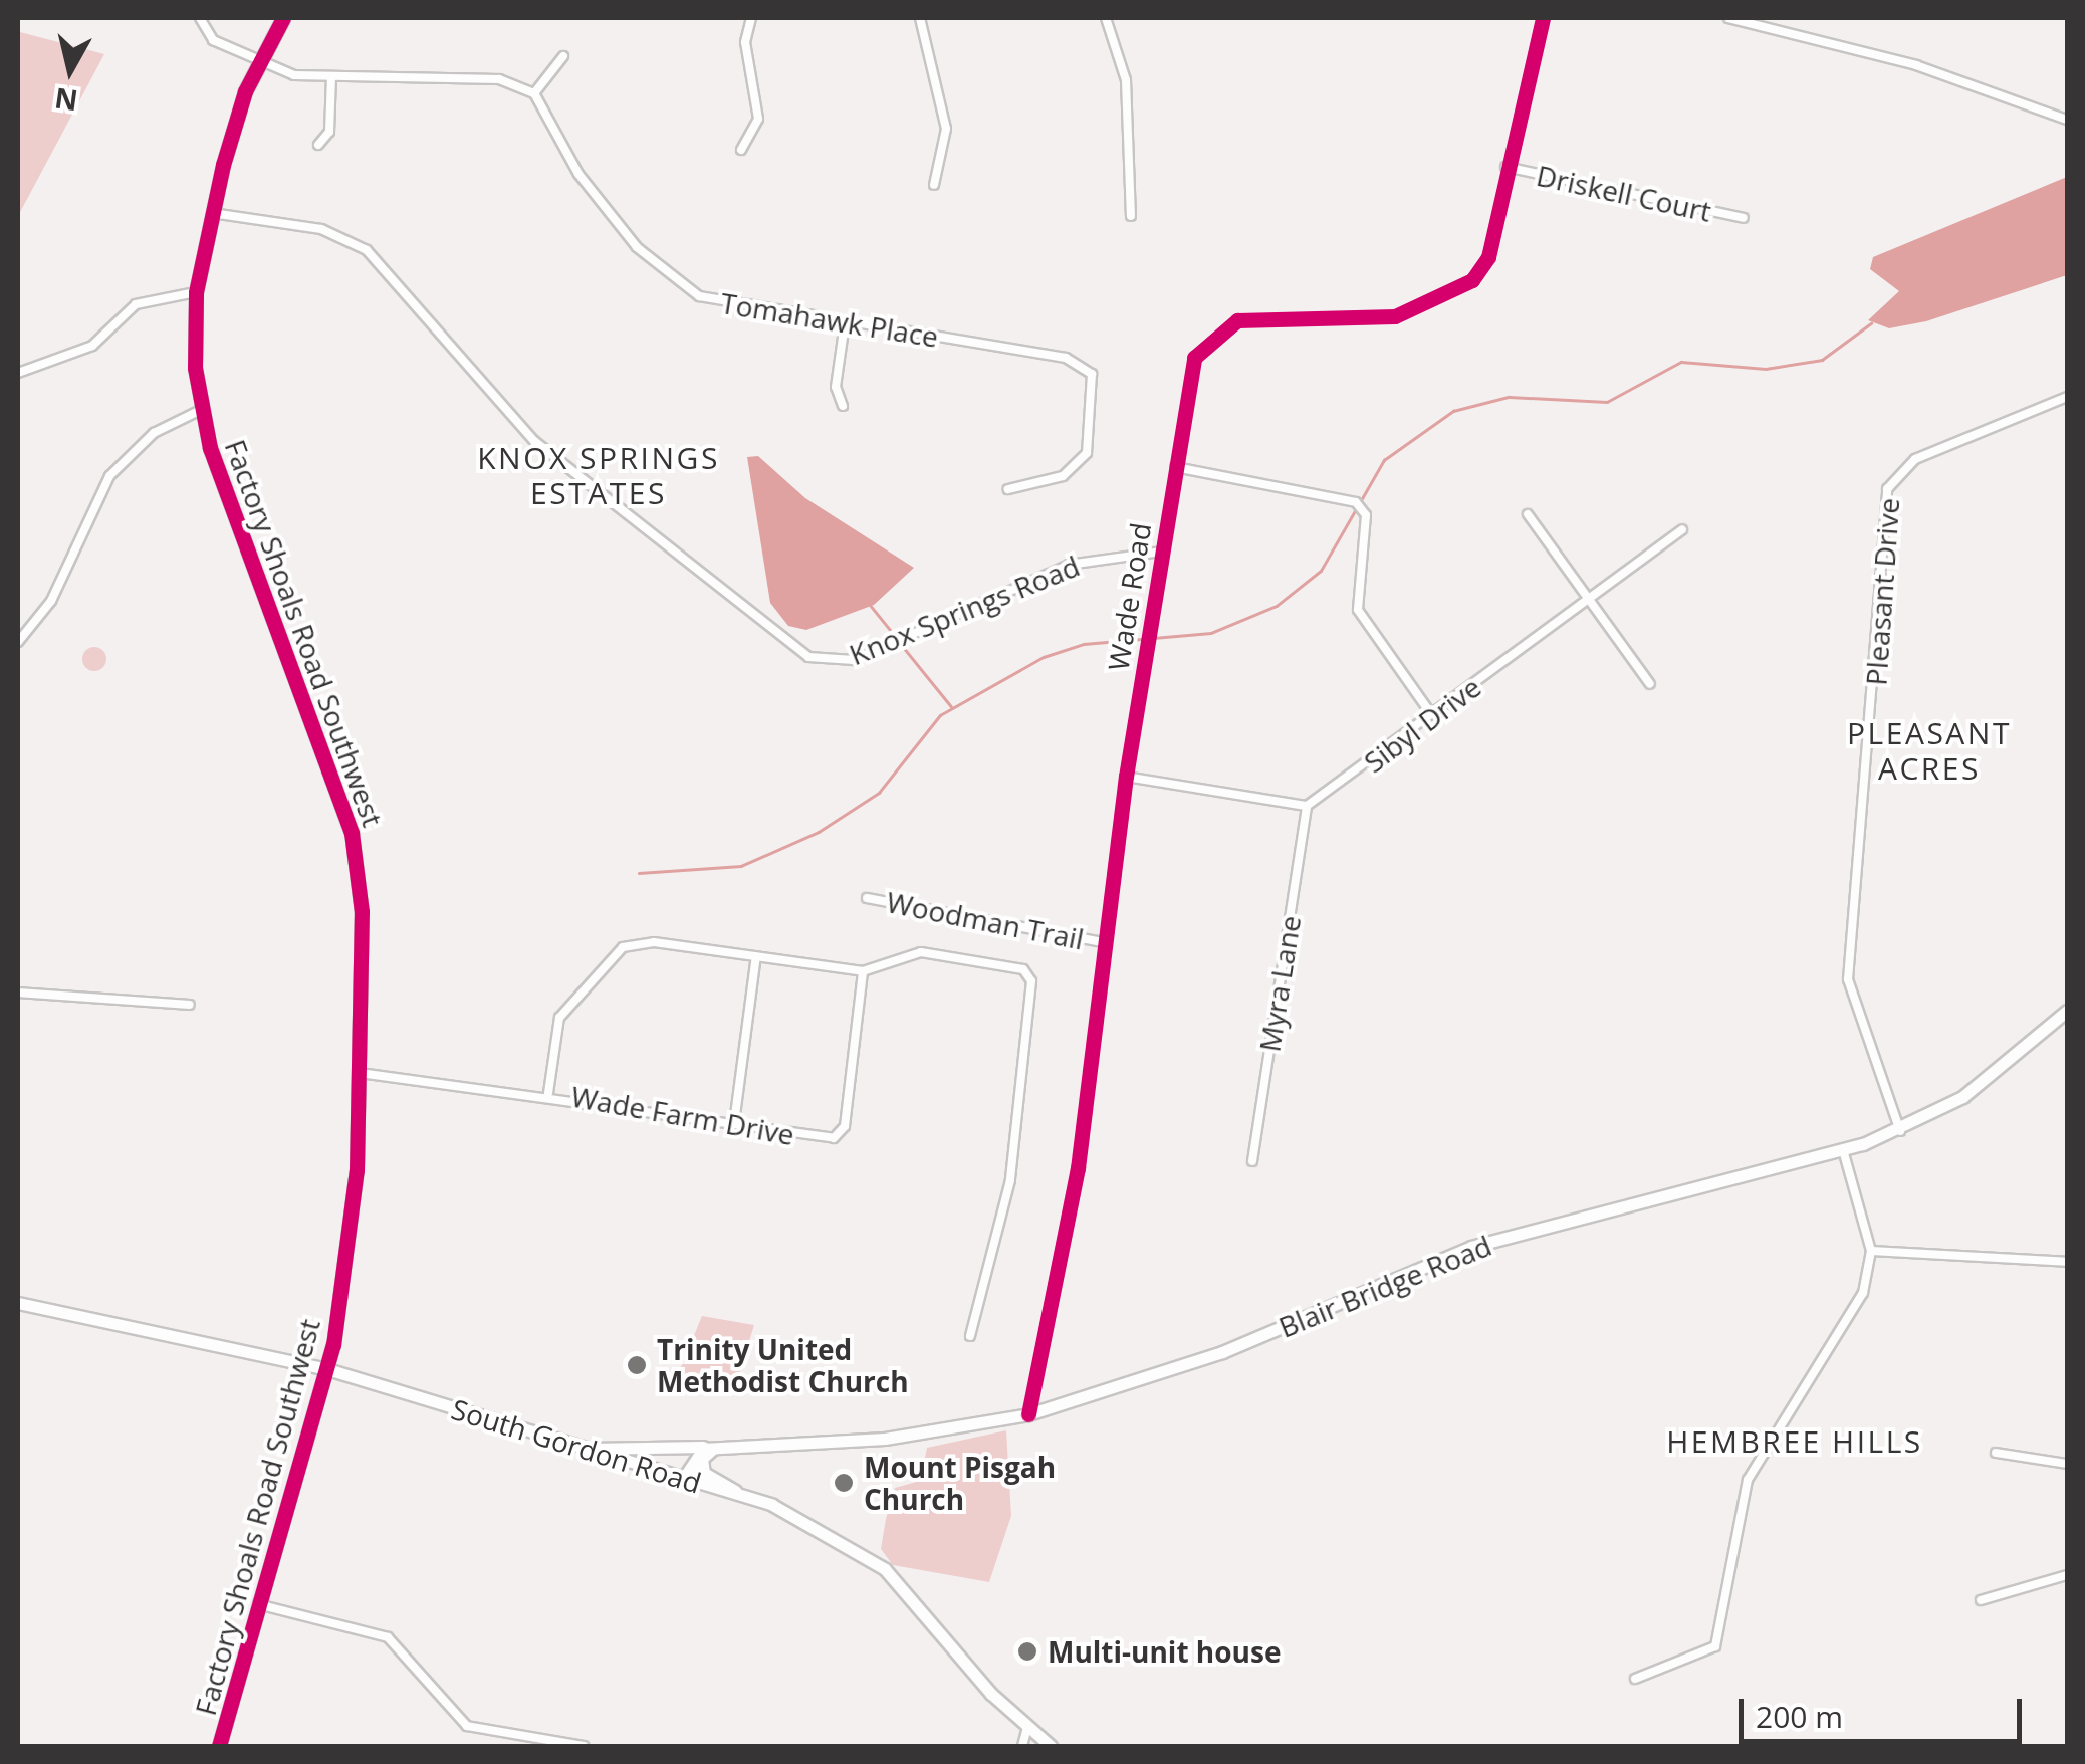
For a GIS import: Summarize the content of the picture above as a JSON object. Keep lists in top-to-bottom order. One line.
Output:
{"streets":{"street":["Driskell Court","Tomahawk Place","Pleasant Drive","Wade Road","Knox Springs Road","Factory Shoals Road Southwest","Sibyl Drive","Woodman Trail","Myra Lane","Wade Farm Drive","Blair Bridge Road","South Gordon Road"]},"crossings":[["Driskell Court","Wade Road"],["Pleasant Drive","Blair Bridge Road"],["Wade Road","Knox Springs Road"],["Wade Road","Woodman Trail"],["Wade Road","Blair Bridge Road"],["Knox Springs Road","Factory Shoals Road Southwest"],["Factory Shoals Road Southwest","Wade Farm Drive"],["Factory Shoals Road Southwest","South Gordon Road"],["Sibyl Drive","Myra Lane"],["Blair Bridge Road","South Gordon Road"]],"districts":["KNOX SPRINGS ESTATES","PLEASANT ACRES","HEMBREE HILLS"],"places":["Trinity United Methodist Church","Mount Pisgah Church","Multi-unit house"],"scale_bar":"200 m","north":"bottom"}
